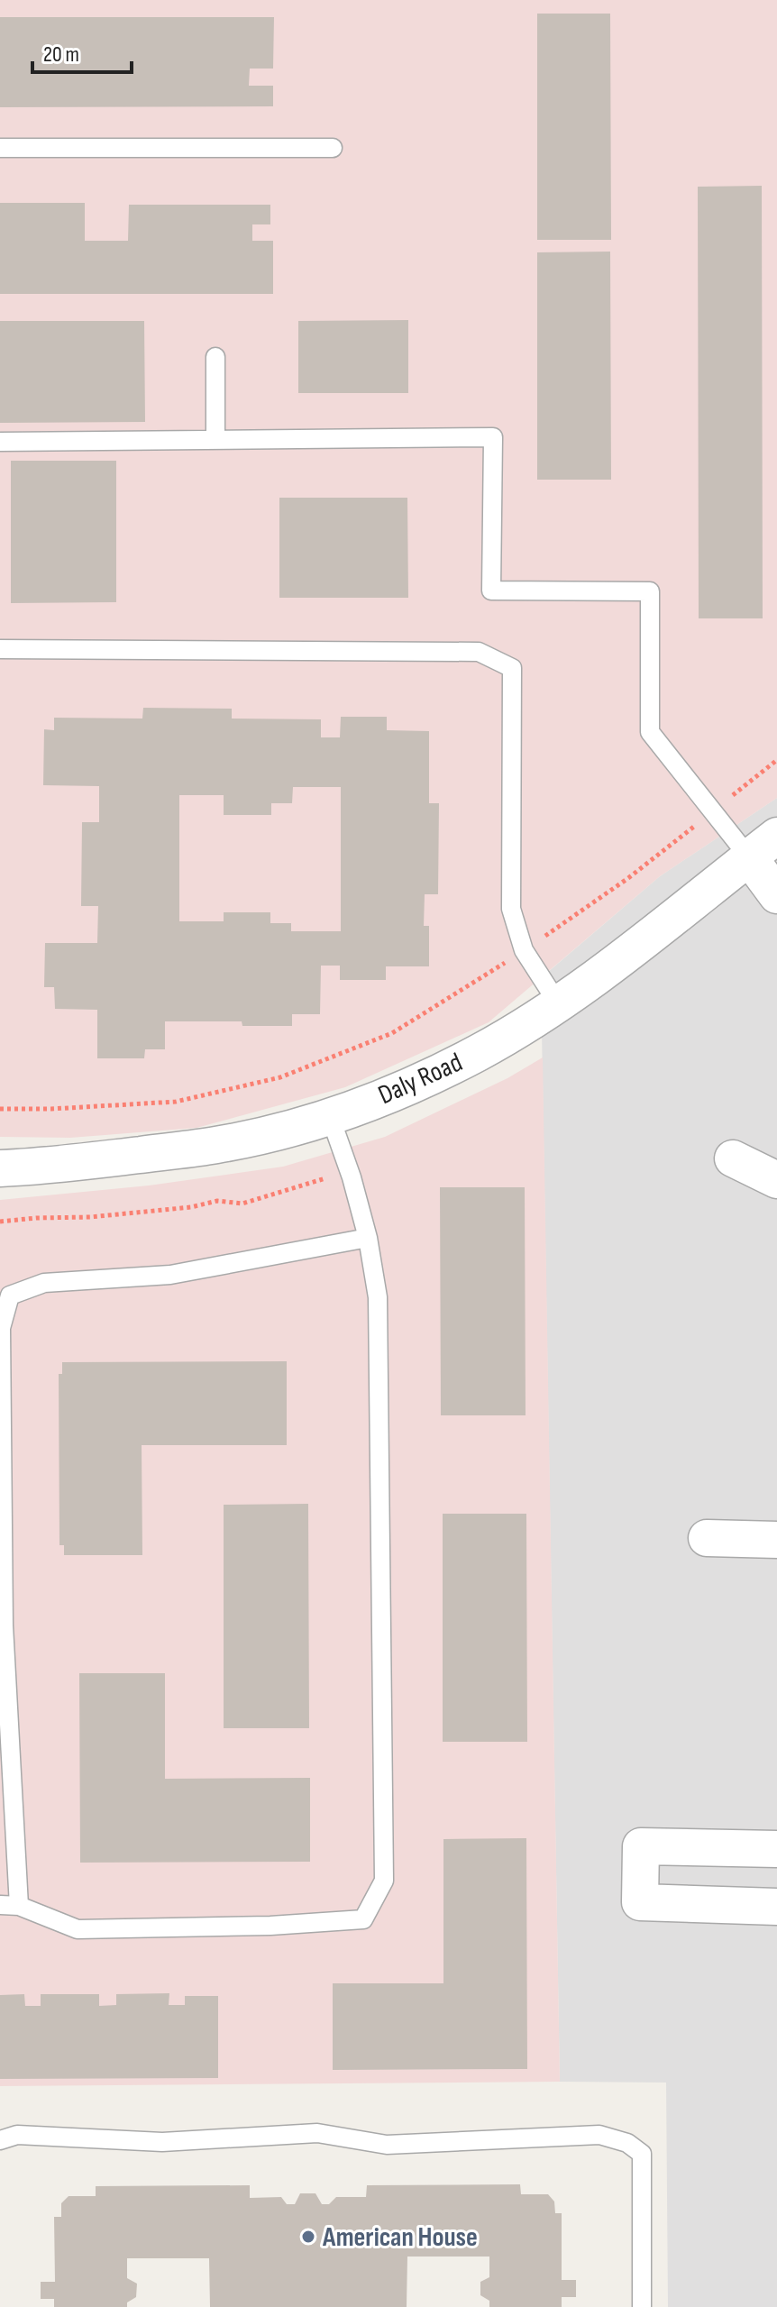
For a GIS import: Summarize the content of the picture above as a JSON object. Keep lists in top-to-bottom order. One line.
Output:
{"streets":{"street":["Daly Road"]},"places":["American House"],"scale_bar":"20 m"}
